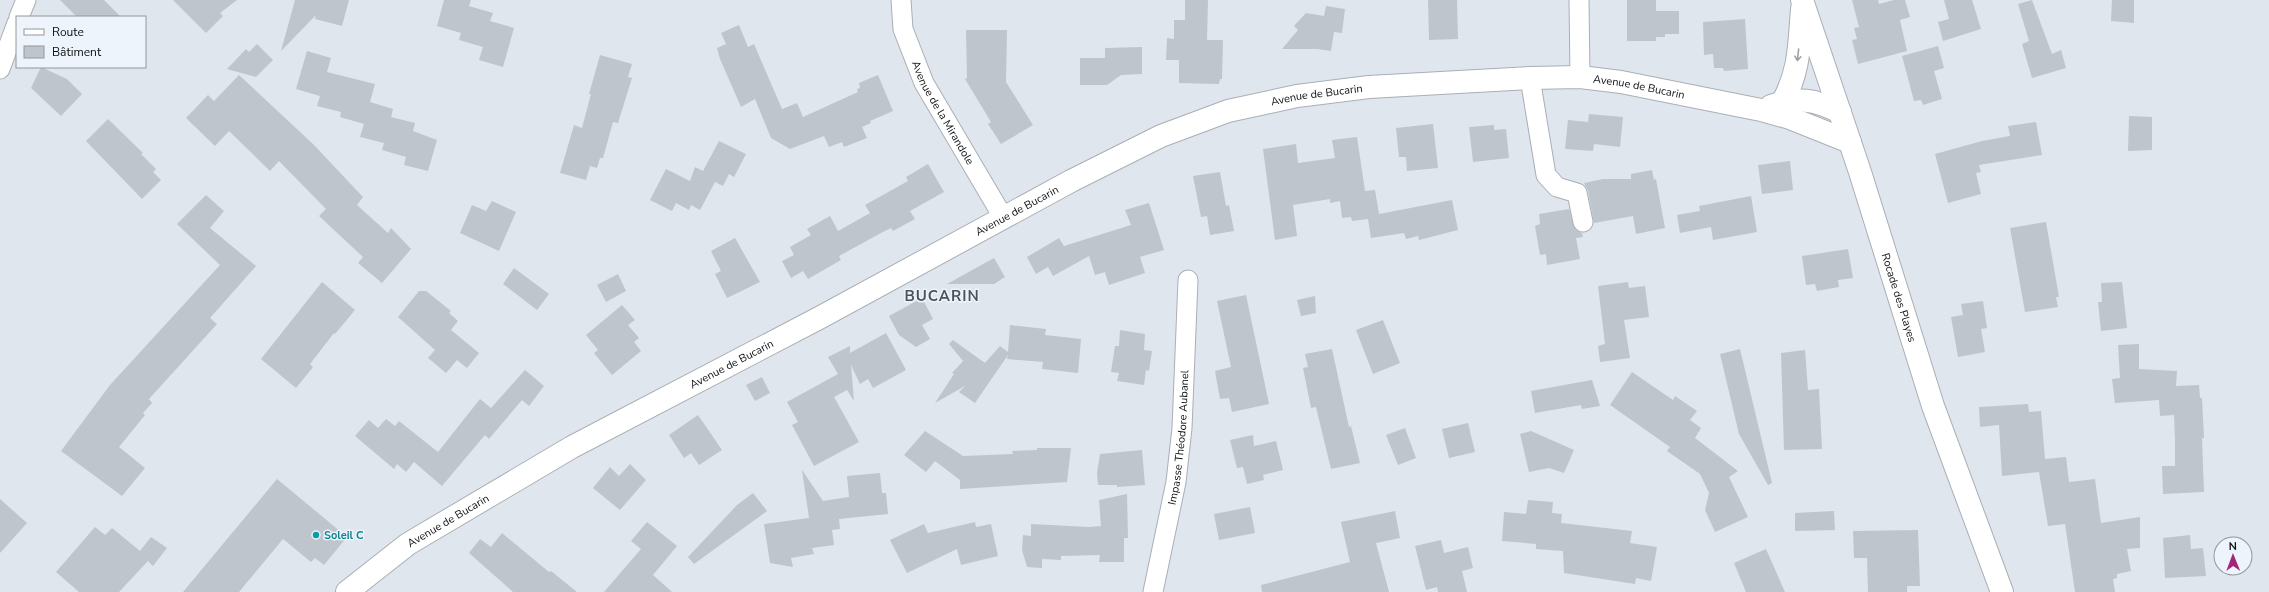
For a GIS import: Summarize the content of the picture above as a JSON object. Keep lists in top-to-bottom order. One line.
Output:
{"streets":{"street":["Avenue de Bucarin","Avenue de la Mirandole","Rocade des Playes","Impasse Théodore Aubanel"]},"crossings":[["Avenue de Bucarin","Avenue de la Mirandole"],["Avenue de Bucarin","Rocade des Playes"]],"districts":["BUCARIN"],"places":["Soleil C"],"legend":["Route","Bâtiment"],"north":"top"}
